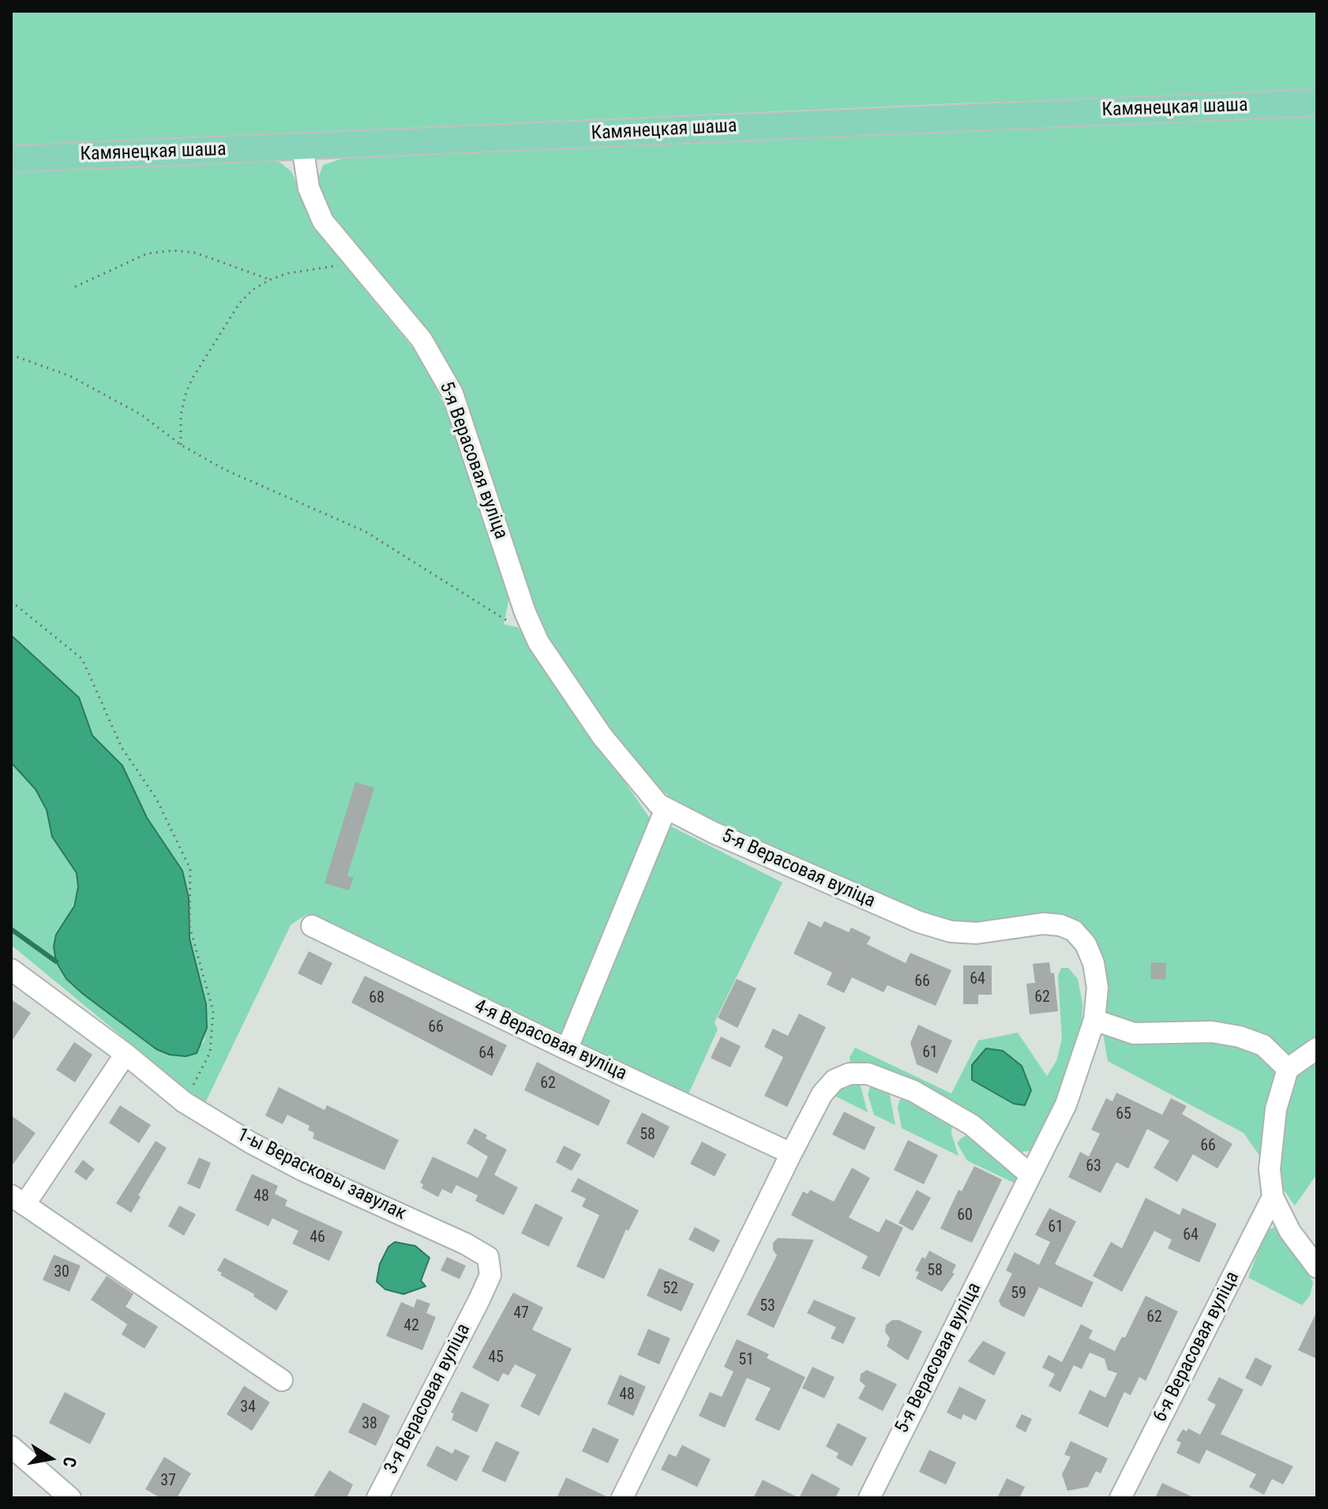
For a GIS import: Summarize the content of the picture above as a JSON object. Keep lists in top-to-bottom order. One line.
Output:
{"streets":{"main road":["Камянецкая шаша"],"street":["5-я Верасовая вуліца","4-я Верасовая вуліца","1-ы Верасковы завулак","6-я Верасовая вуліца","3-я Верасовая вуліца"]},"crossings":[["Камянецкая шаша","5-я Верасовая вуліца"],["1-ы Верасковы завулак","3-я Верасовая вуліца"]],"house_numbers":["64","66","62","68","66","61","64","62","65","58","66","63","48","60","61","64","46","58","30","52","59","53","47","62","42","45","51","48","34","38","37"],"north":"right"}
